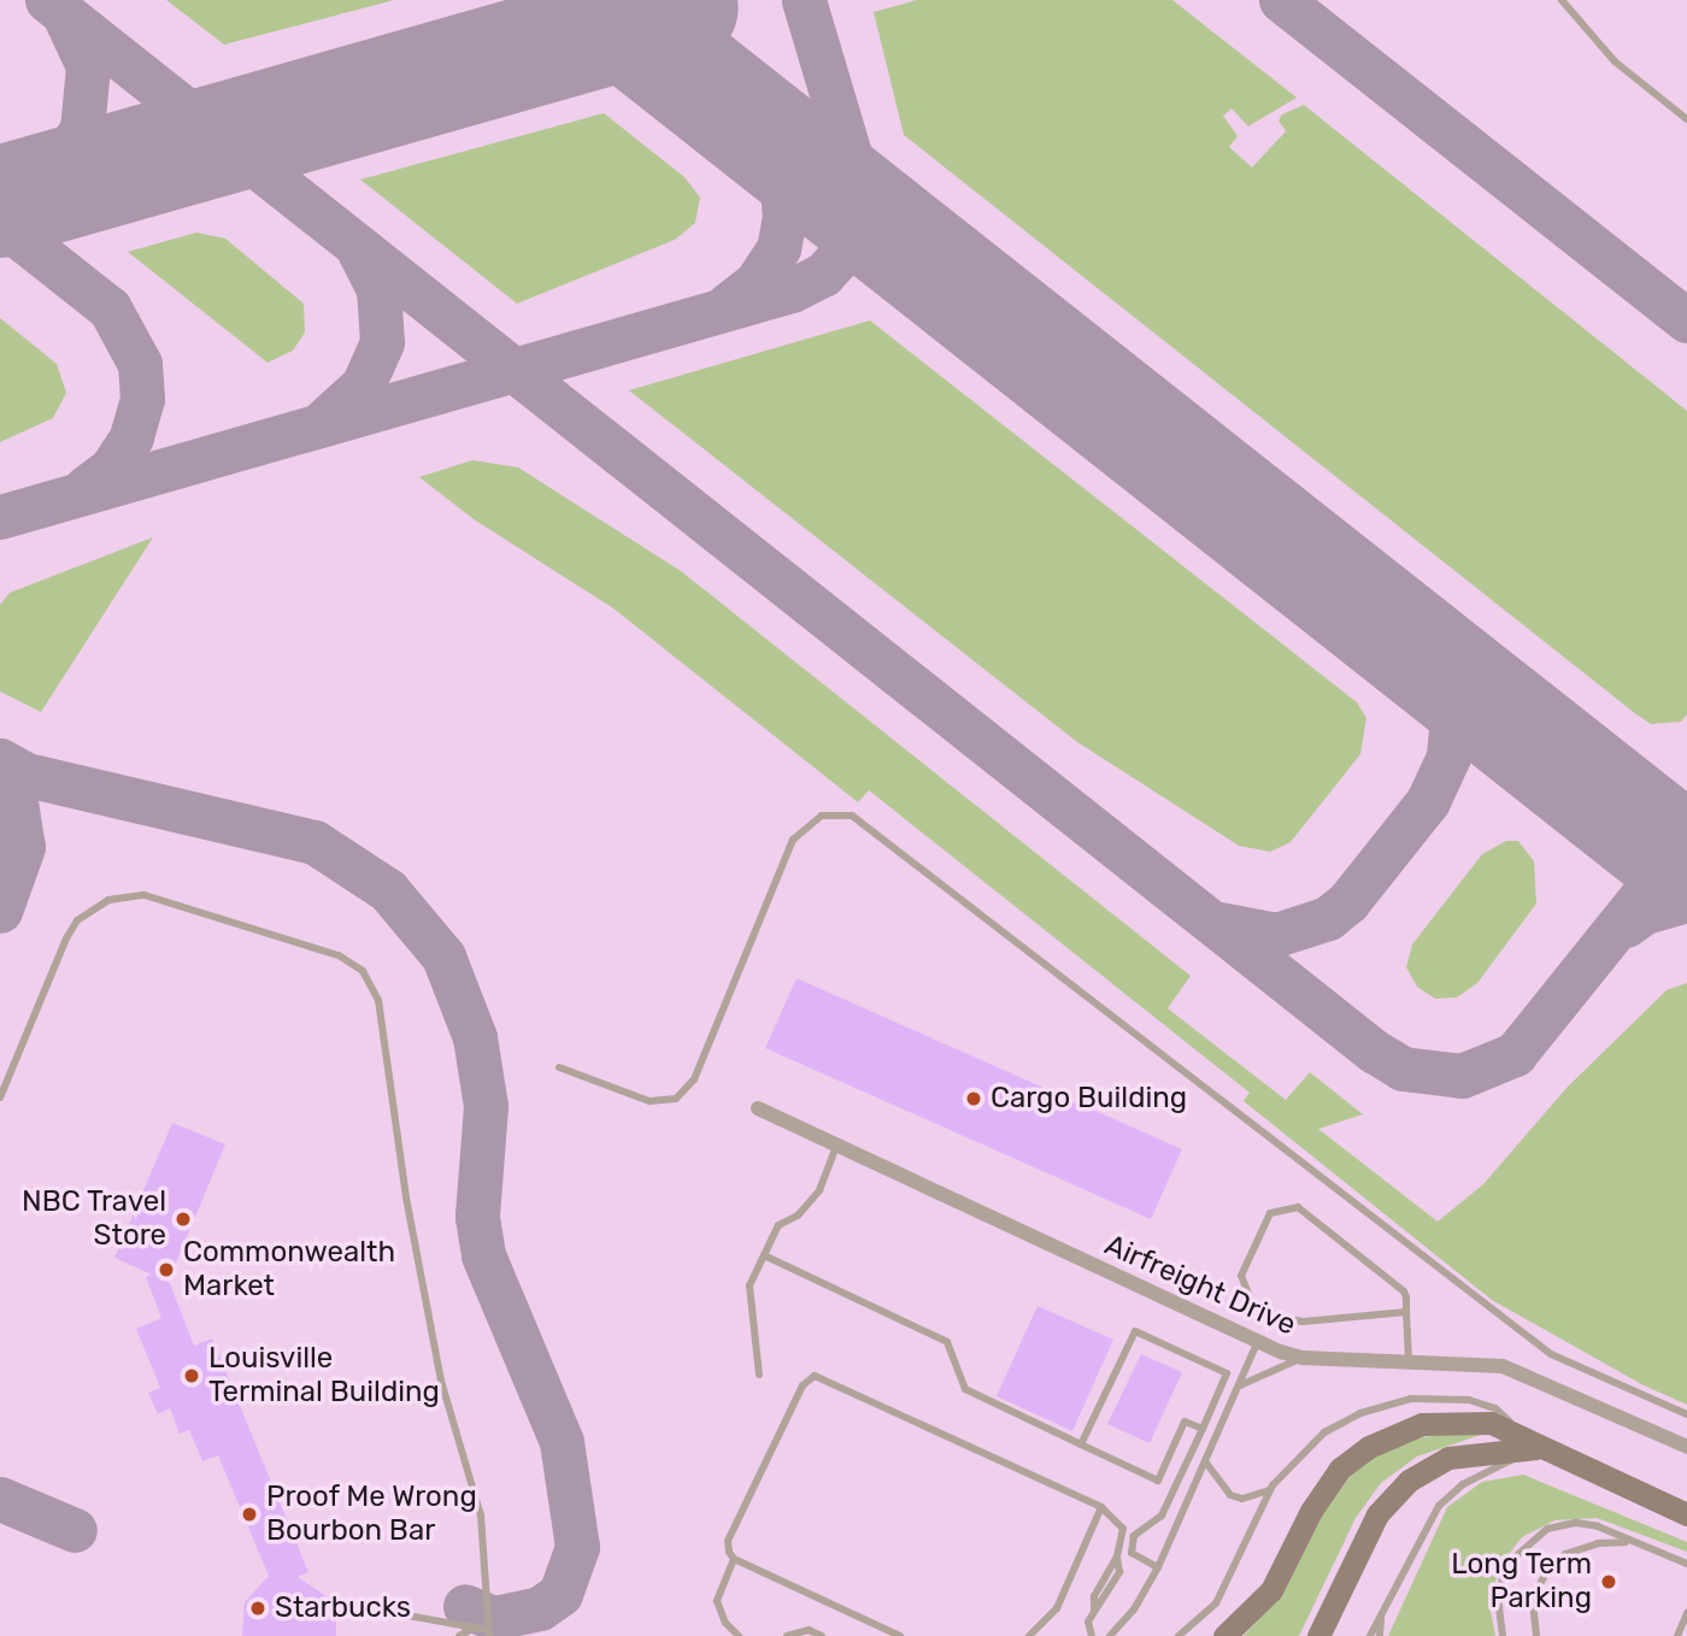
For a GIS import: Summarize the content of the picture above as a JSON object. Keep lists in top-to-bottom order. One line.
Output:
{"streets":{"street":["Airfreight Drive"]},"places":["Cargo Building","NBC Travel Store","Commonwealth Market","Louisville Terminal Building","Proof Me Wrong Bourbon Bar","Long Term Parking","Starbucks"]}
